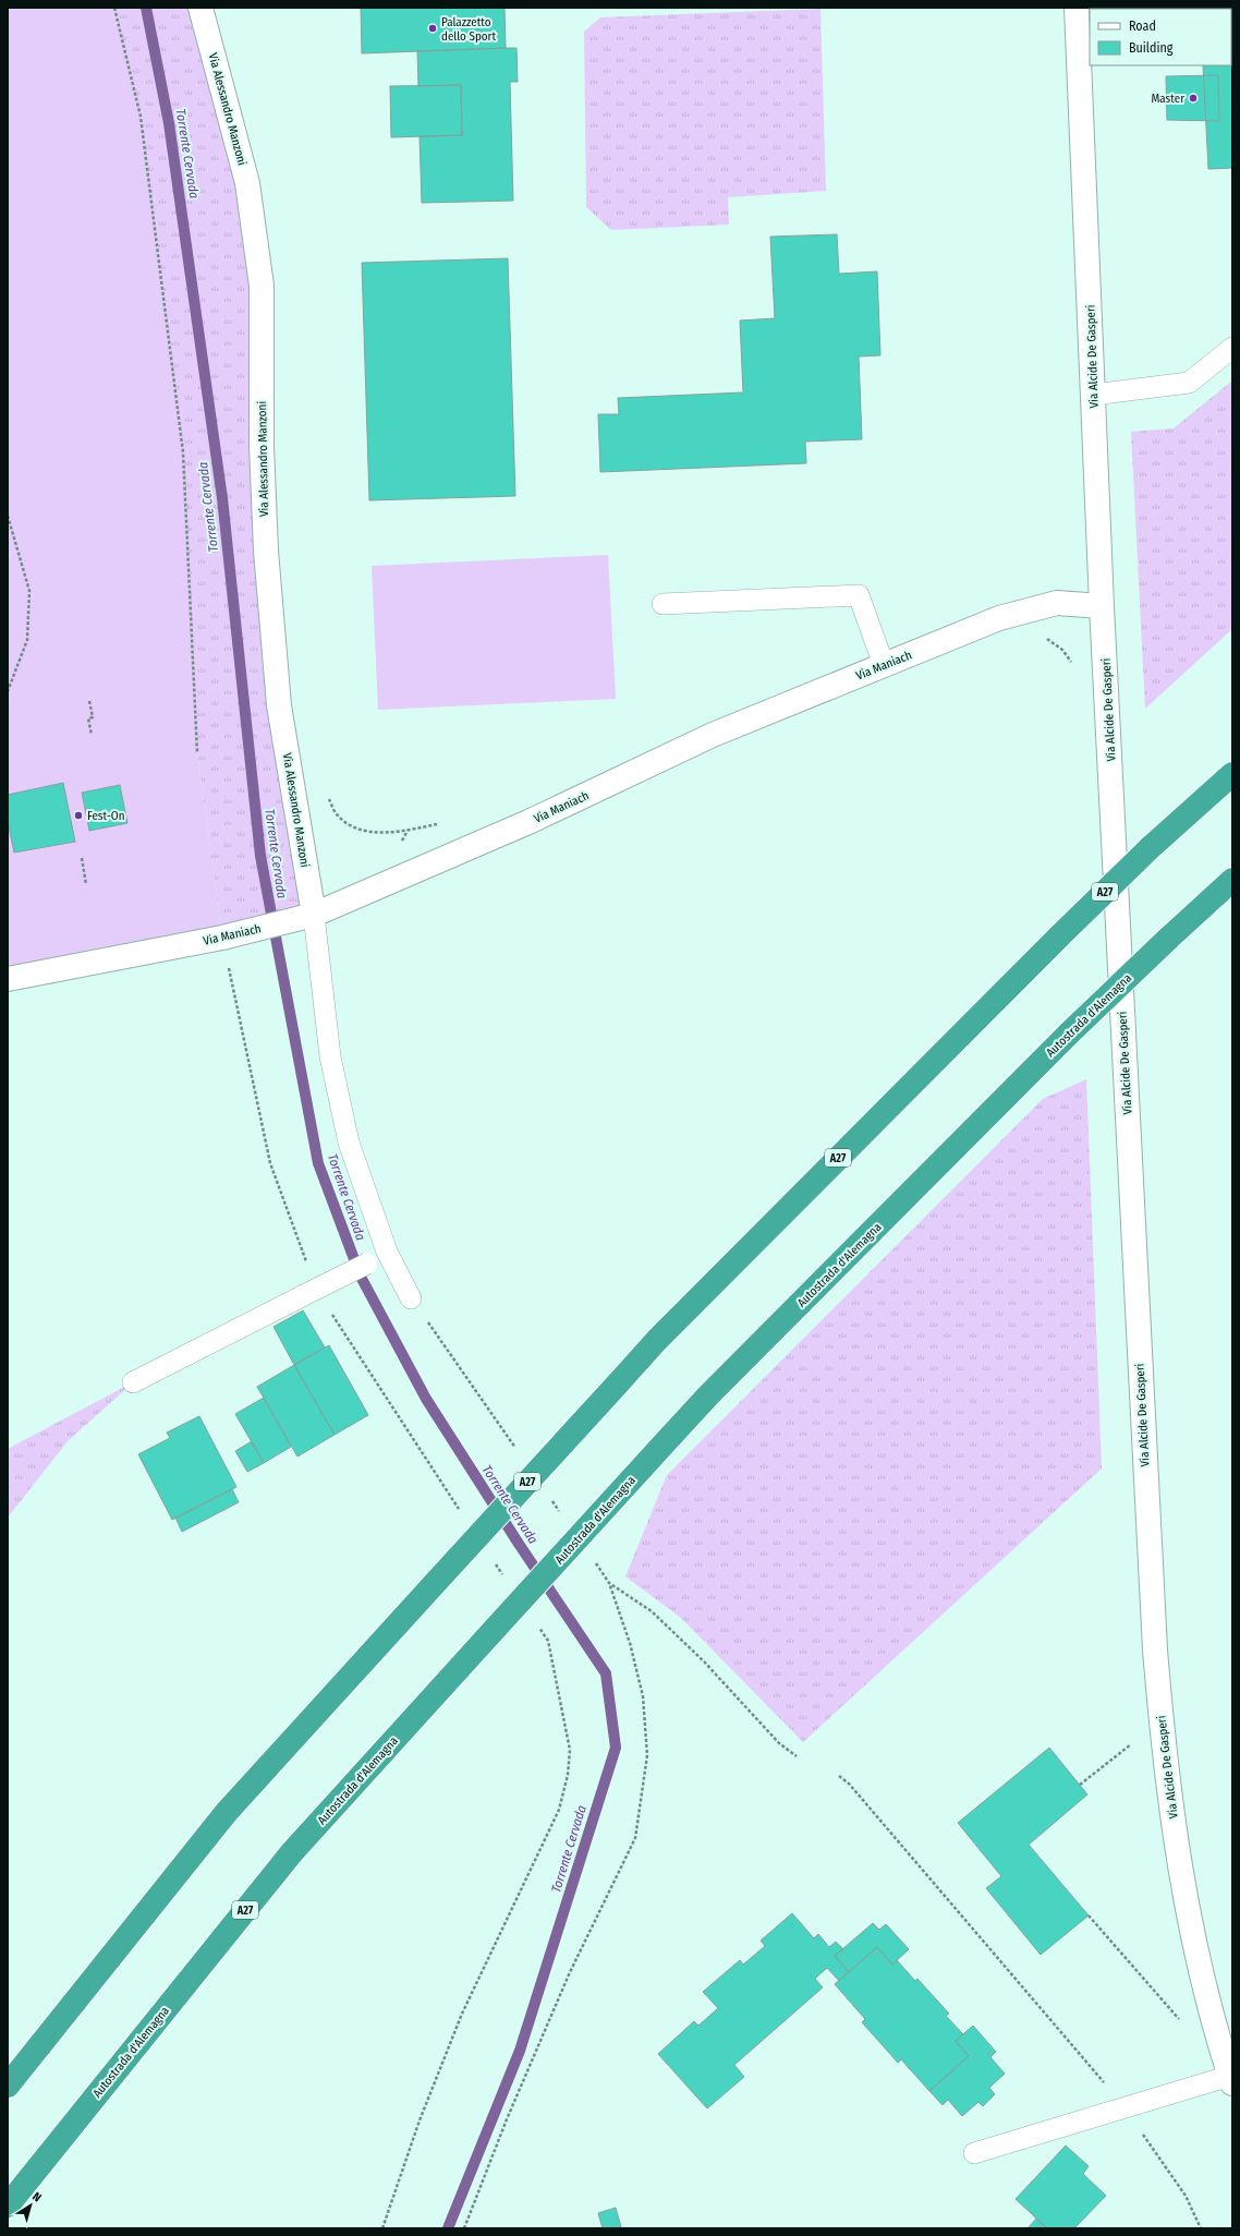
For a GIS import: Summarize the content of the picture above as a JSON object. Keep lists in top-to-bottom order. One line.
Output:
{"streets":{"highway":["A27","Autostrada d'Alemagna"],"street":["Via Alessandro Manzoni","Via Alcide De Gasperi","Via Maniach"]},"crossings":[["Via Alessandro Manzoni","Via Maniach"],["Via Alcide De Gasperi","Via Maniach"]],"water":["Torrente Cervada"],"places":["Palazzetto dello Sport","Master","Fest-On"],"legend":["Road","Building"],"north":"top right"}
